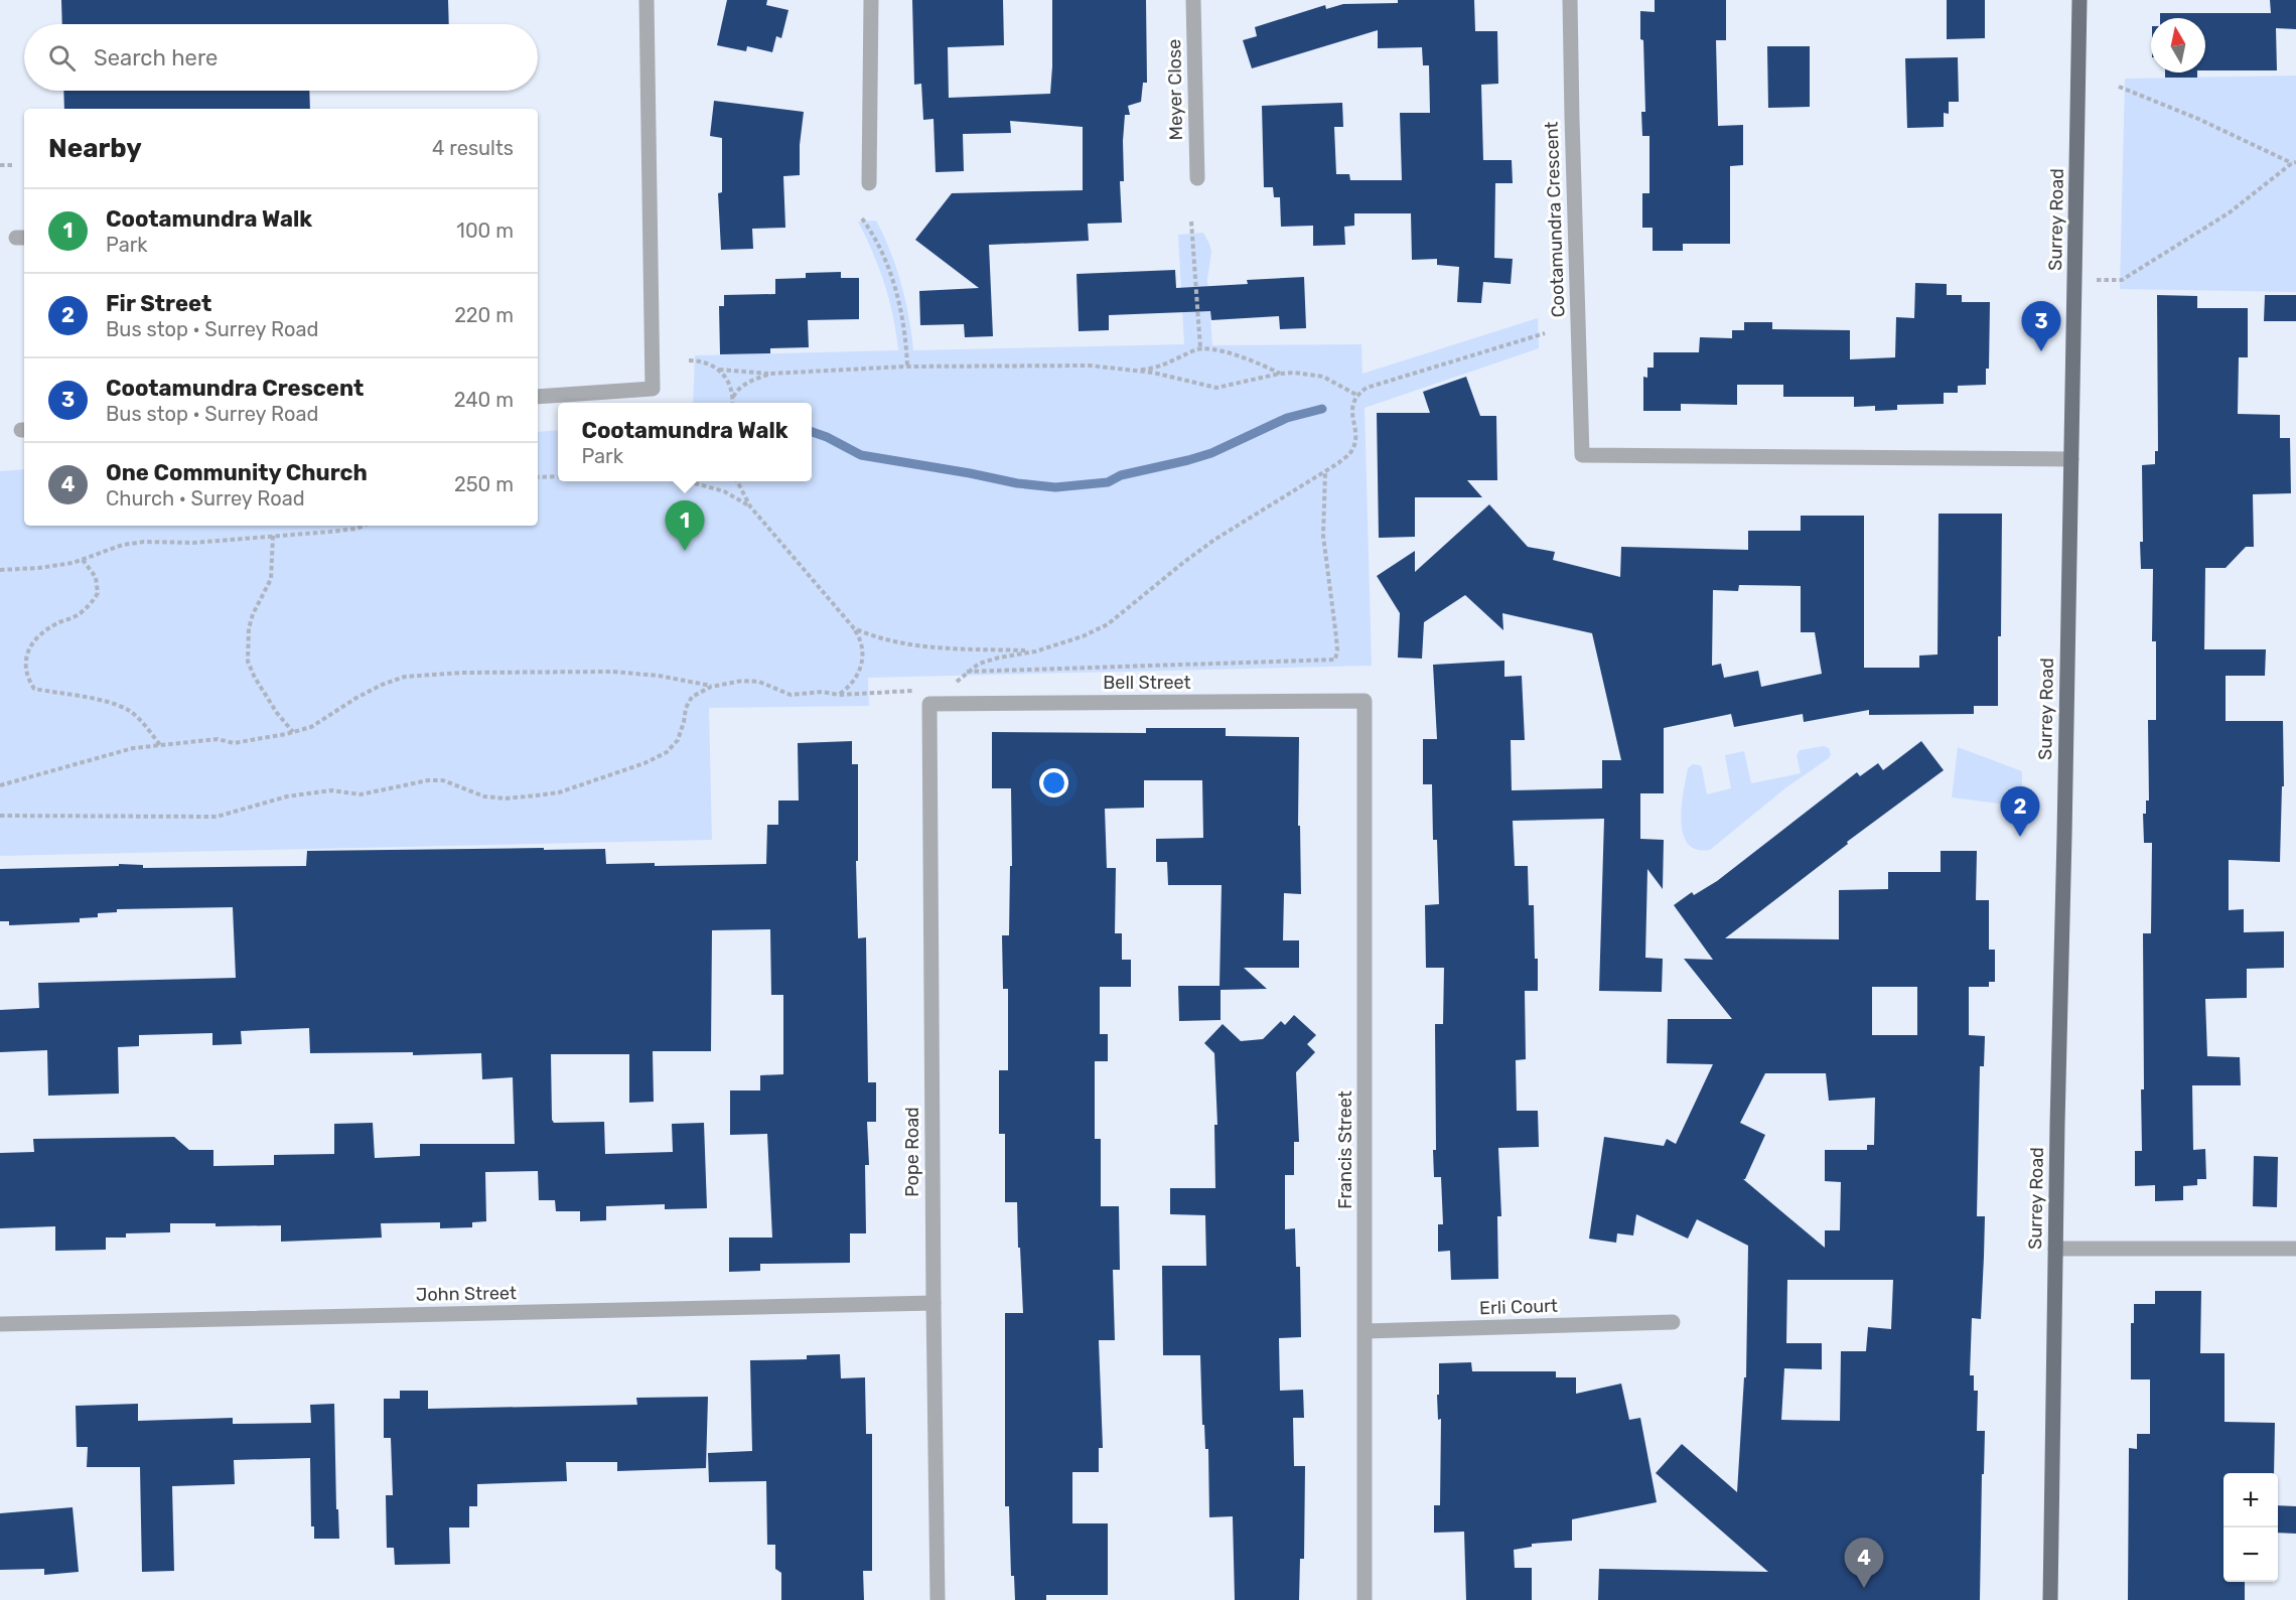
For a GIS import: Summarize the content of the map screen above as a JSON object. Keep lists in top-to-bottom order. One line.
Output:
{"streets":{"main road":["Surrey Road"],"street":["Meyer Close","Cootamundra Crescent","Bell Street","Francis Street","Pope Road","John Street","Erli Court"]},"crossings":[["Cootamundra Crescent","Surrey Road"],["Bell Street","Francis Street"],["Bell Street","Pope Road"],["Francis Street","Erli Court"],["Pope Road","John Street"]],"north":"top","page":{"search":"Search here","heading":["Nearby","4 results"],"list":[{"mark":"1","name":"Cootamundra Walk","note":"Park","value":"100 m"},{"mark":"2","name":"Fir Street","note":"Bus stop · Surrey Road","value":"220 m"},{"mark":"3","name":"Cootamundra Crescent","note":"Bus stop · Surrey Road","value":"240 m"},{"mark":"4","name":"One Community Church","note":"Church · Surrey Road","value":"250 m"}],"pins":["3","1","2","4"],"popup":["Cootamundra Walk","Park"],"map_buttons":["+","−"]}}
